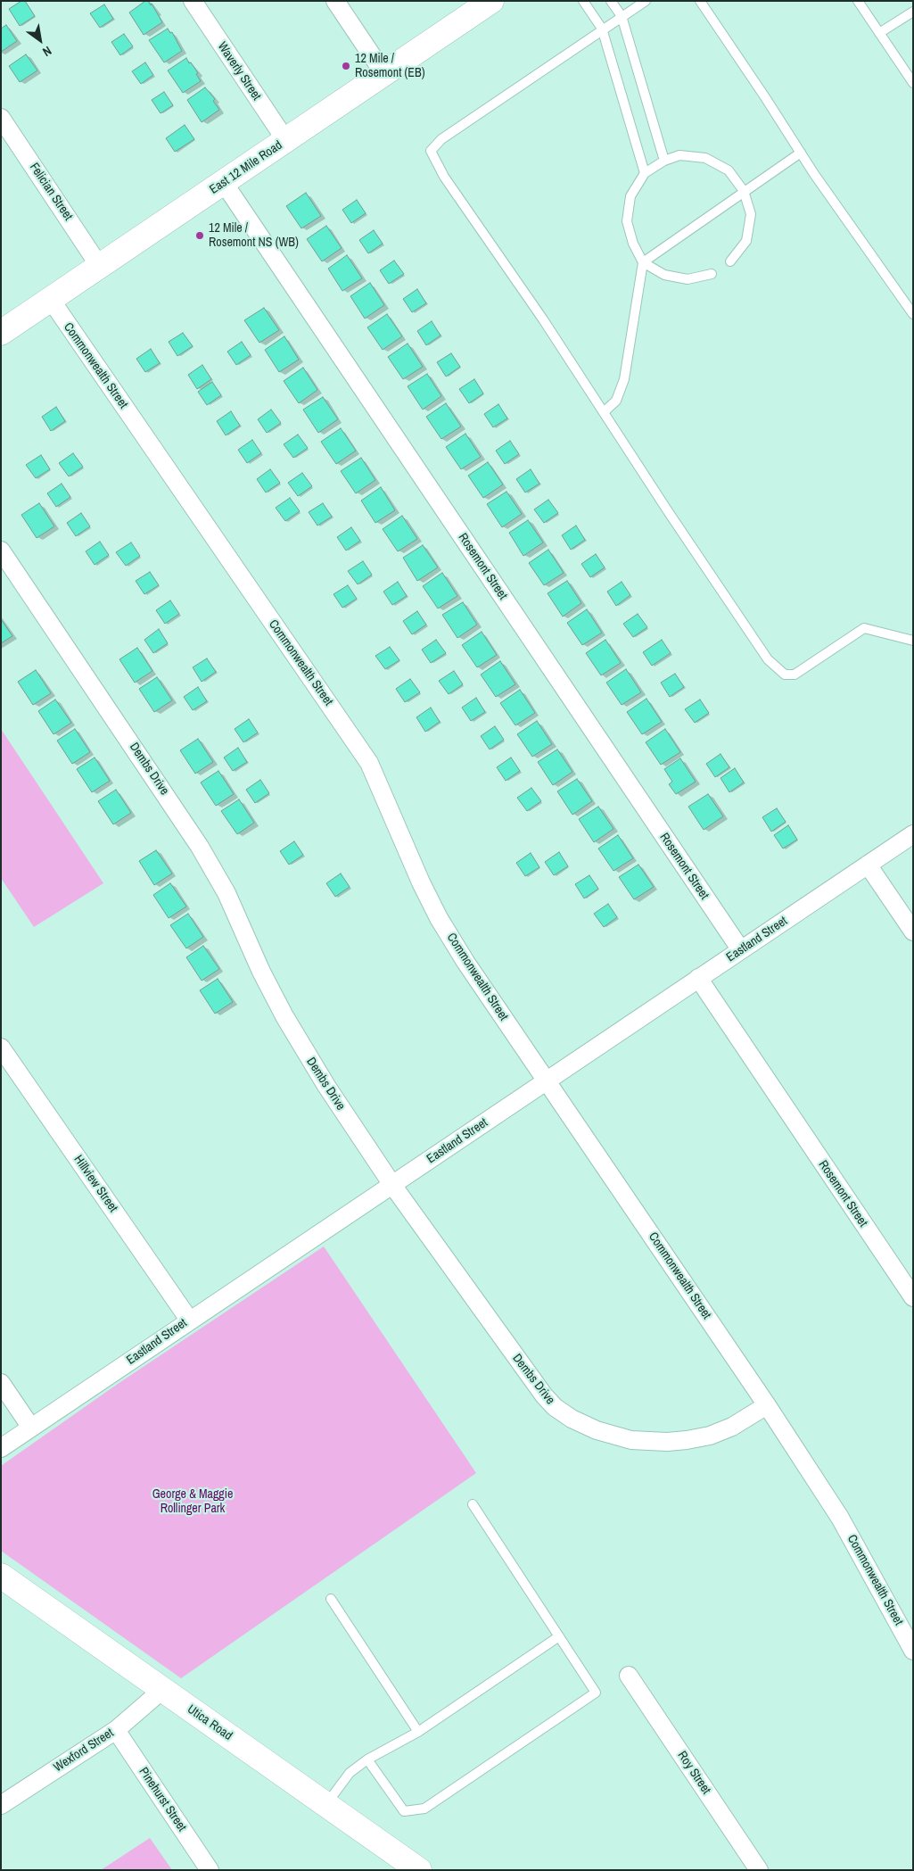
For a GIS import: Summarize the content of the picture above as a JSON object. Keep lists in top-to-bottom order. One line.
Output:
{"streets":{"main road":["East 12 Mile Road","Utica Road"],"street":["Waverly Street","Felician Street","Commonwealth Street","Rosemont Street","Dembs Drive","Eastland Street","Hillview Street","Wexford Street","Roy Street","Pinehurst Street"]},"crossings":[["Waverly Street","East 12 Mile Road"],["East 12 Mile Road","Felician Street"],["East 12 Mile Road","Commonwealth Street"],["East 12 Mile Road","Rosemont Street"],["Commonwealth Street","Dembs Drive"],["Commonwealth Street","Eastland Street"],["Rosemont Street","Eastland Street"],["Dembs Drive","Eastland Street"],["Eastland Street","Hillview Street"],["Utica Road","Wexford Street"],["Wexford Street","Pinehurst Street"]],"parks":["George & Maggie Rollinger Park"],"places":["12 Mile / Rosemont (EB)","12 Mile / Rosemont NS (WB)"],"north":"bottom right"}
